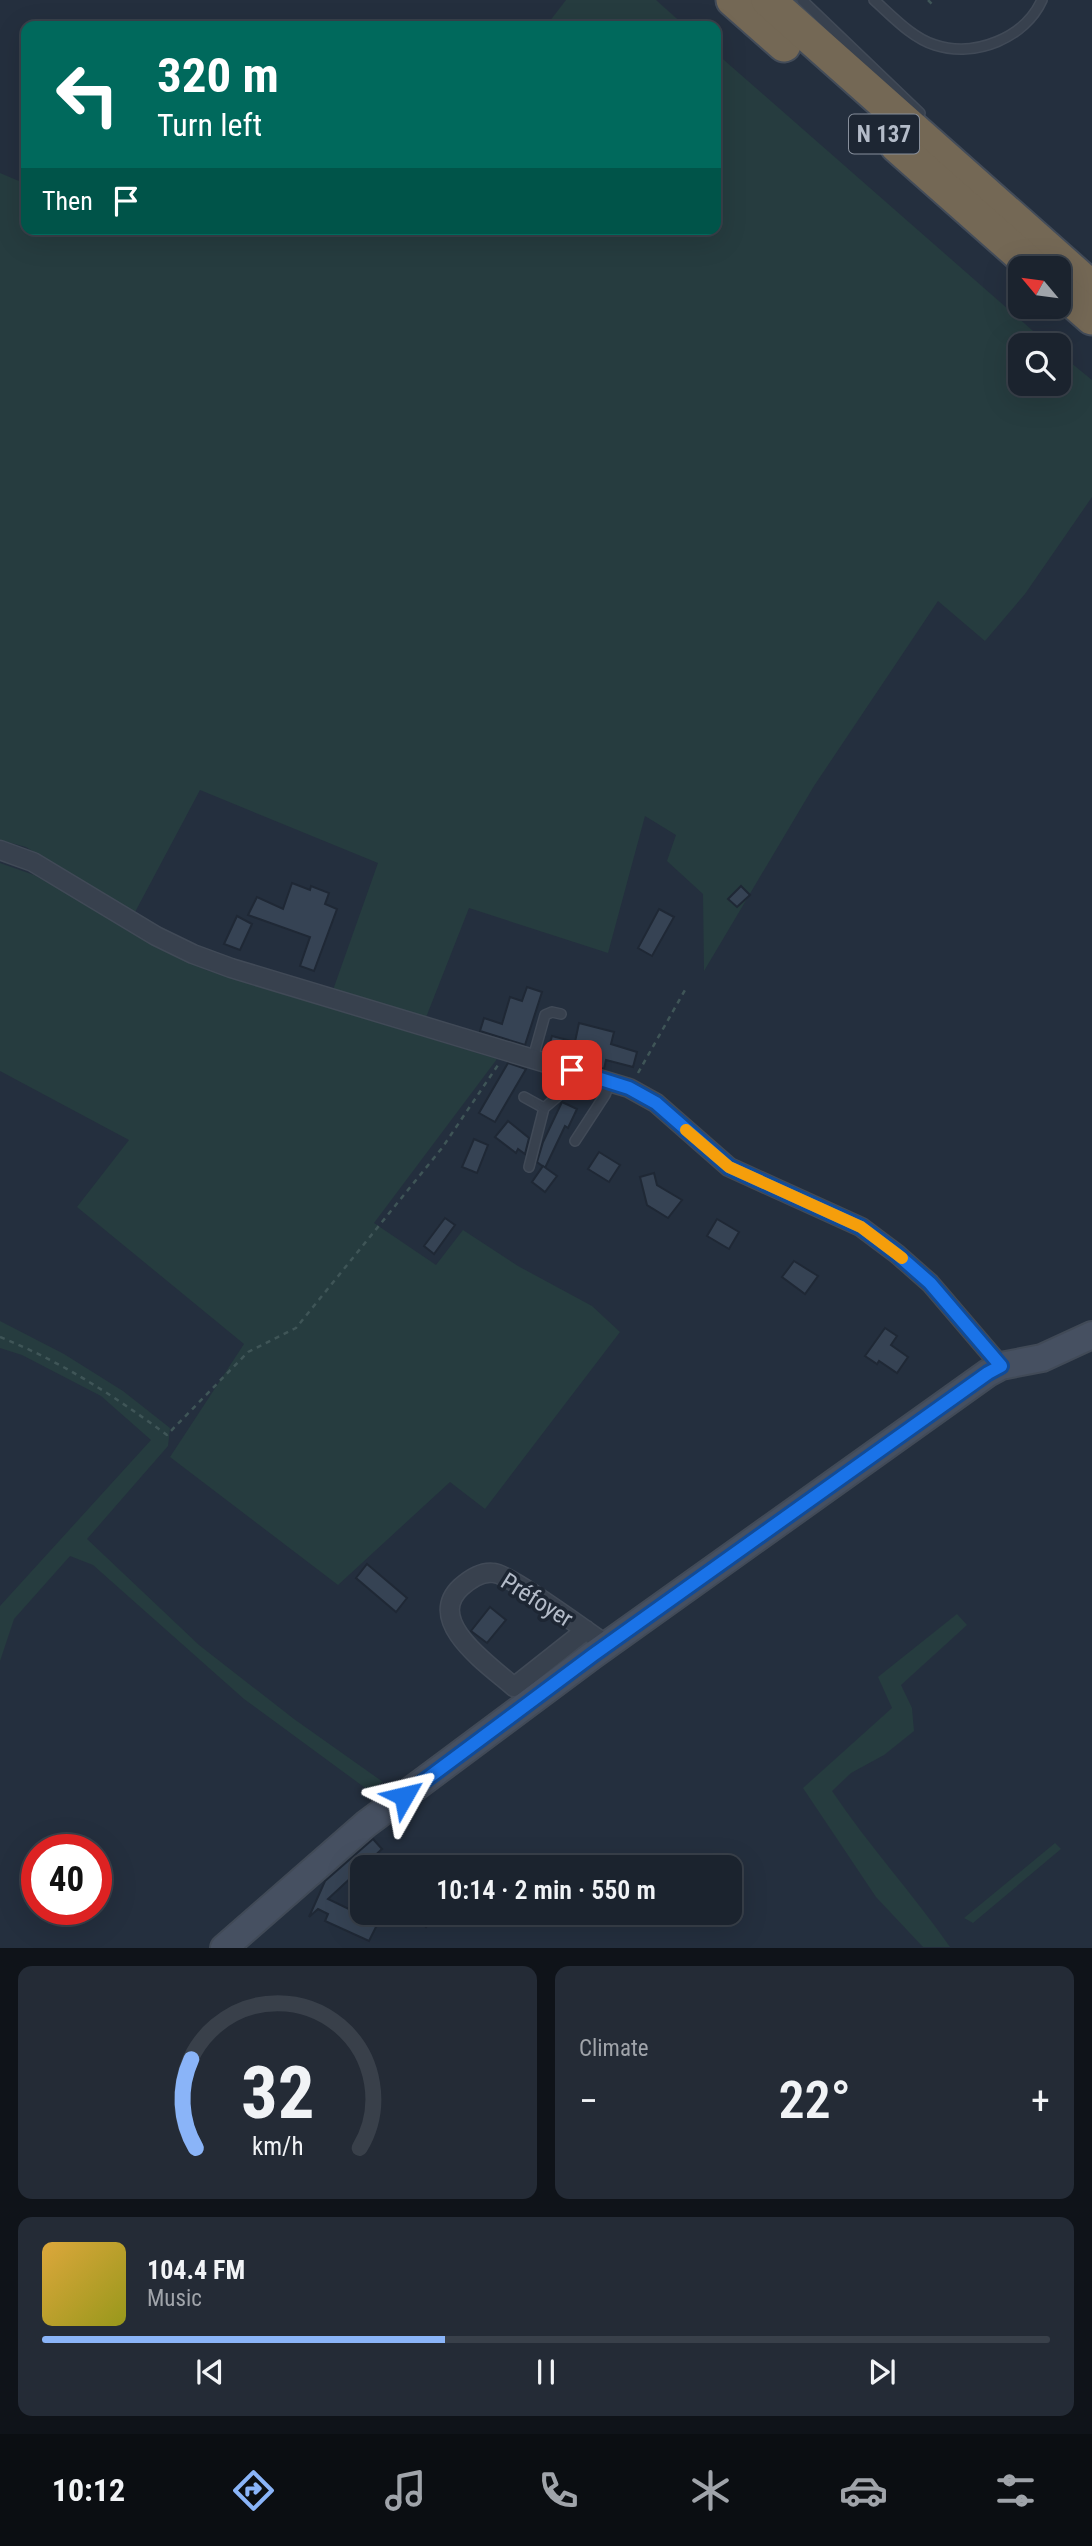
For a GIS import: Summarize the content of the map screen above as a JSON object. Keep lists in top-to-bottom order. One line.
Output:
{"streets":{"highway":["N 137"],"street":["Préfoyer"]},"north":"top left","page":{"turn":["320 m","Turn left"],"then":"Then","limit":"40","trip":"10:14 · 2 min · 550 m","tile":"Climate","heat":["−","22°","+"],"song":["104.4 FM","Music"],"tabs":"10:12","gauge":["32","km/h"]}}
